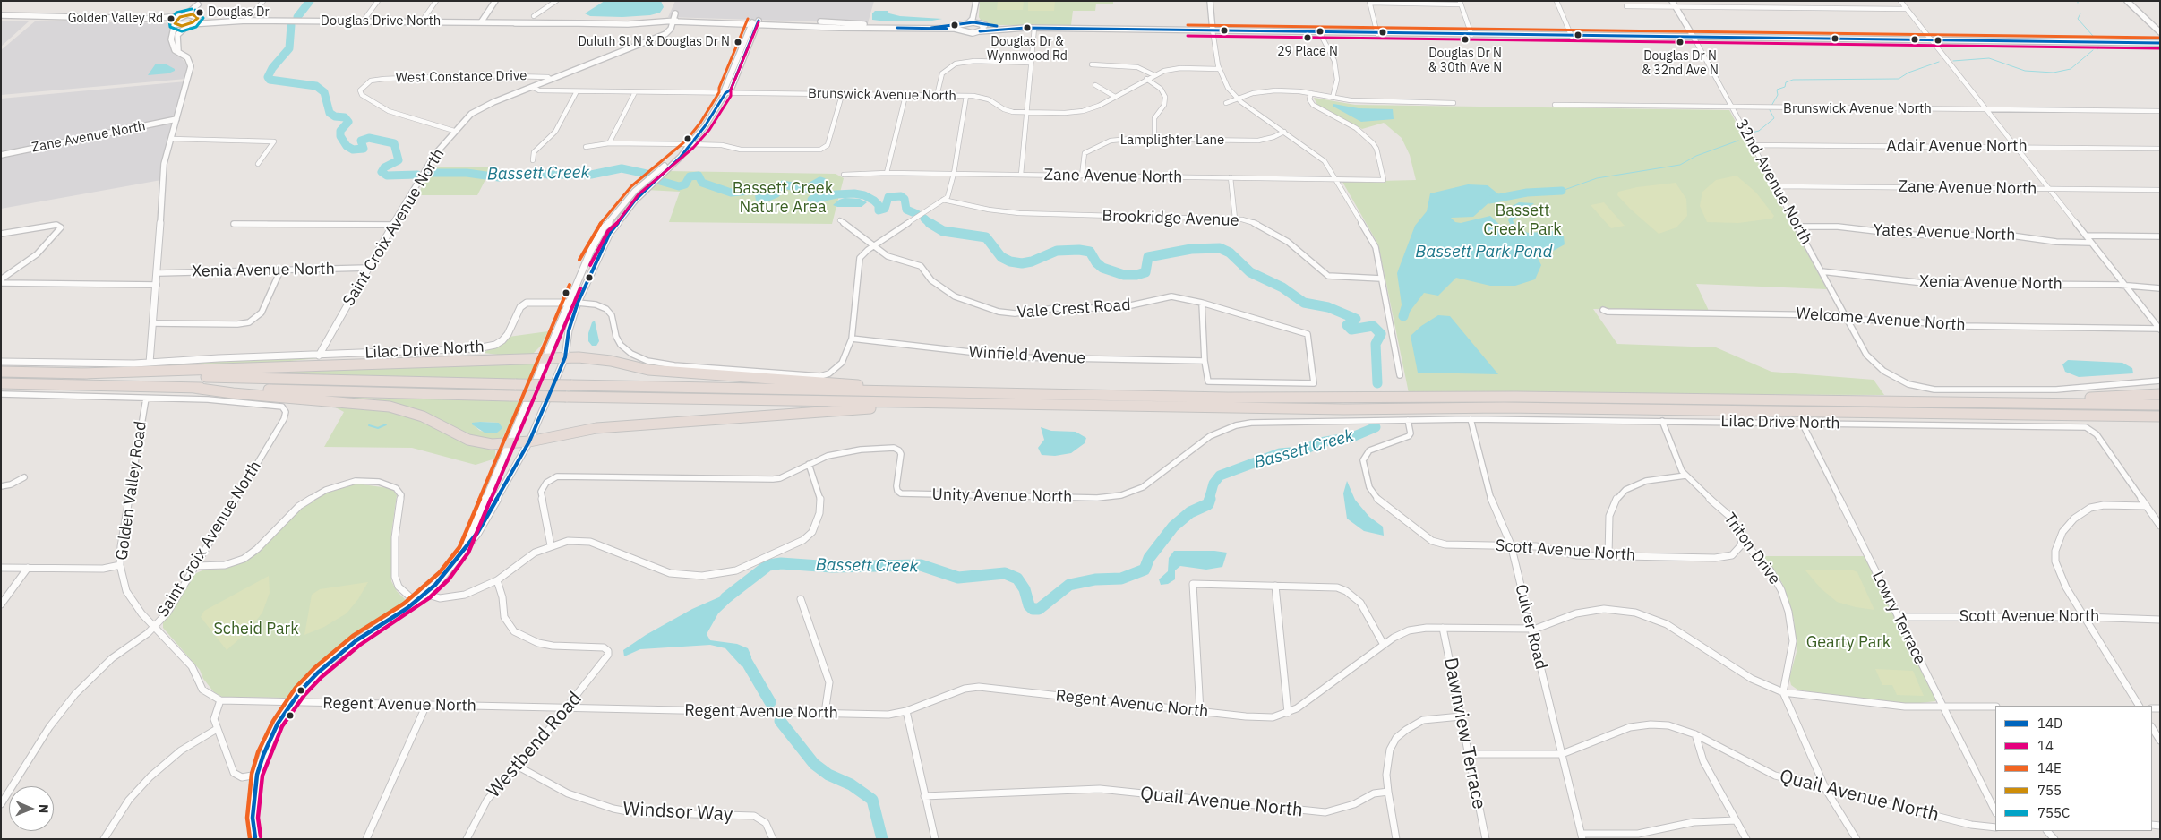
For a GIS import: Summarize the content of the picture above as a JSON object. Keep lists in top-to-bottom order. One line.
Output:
{"streets":{"street":["Douglas Drive North","West Constance Drive","Brunswick Avenue North","Zane Avenue North","Lamplighter Lane","Adair Avenue North","32nd Avenue North","Brookridge Avenue","Saint Croix Avenue North","Yates Avenue North","Xenia Avenue North","Vale Crest Road","Welcome Avenue North","Lilac Drive North","Winfield Avenue","Golden Valley Road","Unity Avenue North","Triton Drive","Scott Avenue North","Lowry Terrace","Culver Road","Regent Avenue North","Dawnview Terrace","Westbend Road","Quail Avenue North","Windsor Way"]},"crossings":[["Douglas Drive North","32nd Avenue North"],["Douglas Drive North","Saint Croix Avenue North"],["West Constance Drive","Saint Croix Avenue North"],["Brunswick Avenue North","32nd Avenue North"],["Brunswick Avenue North","Saint Croix Avenue North"],["Zane Avenue North","Lamplighter Lane"],["Zane Avenue North","32nd Avenue North"],["Adair Avenue North","32nd Avenue North"],["32nd Avenue North","Yates Avenue North"],["32nd Avenue North","Xenia Avenue North"],["32nd Avenue North","Welcome Avenue North"],["Saint Croix Avenue North","Xenia Avenue North"],["Saint Croix Avenue North","Lilac Drive North"],["Saint Croix Avenue North","Golden Valley Road"],["Vale Crest Road","Winfield Avenue"],["Lilac Drive North","Winfield Avenue"],["Lilac Drive North","Unity Avenue North"],["Lilac Drive North","Triton Drive"],["Lilac Drive North","Lowry Terrace"],["Lilac Drive North","Culver Road"],["Golden Valley Road","Regent Avenue North"],["Unity Avenue North","Scott Avenue North"],["Unity Avenue North","Culver Road"],["Triton Drive","Scott Avenue North"],["Triton Drive","Regent Avenue North"],["Scott Avenue North","Lowry Terrace"],["Scott Avenue North","Culver Road"],["Lowry Terrace","Regent Avenue North"],["Culver Road","Regent Avenue North"],["Culver Road","Quail Avenue North"],["Regent Avenue North","Dawnview Terrace"],["Regent Avenue North","Westbend Road"],["Dawnview Terrace","Quail Avenue North"],["Westbend Road","Windsor Way"]],"water":["Bassett Creek","Bassett Park Pond"],"parks":["Bassett Creek Nature Area","Bassett Creek Park","Scheid Park","Gearty Park"],"places":["Douglas Dr","Golden Valley Rd","Douglas Dr & Wynnwood Rd","29 Place N","Douglas Dr N & 30th Ave N","Duluth St N & Douglas Dr N","Douglas Dr N & 32nd Ave N"],"lines":["transit line 755C","transit line 755","transit line 14E","transit line 14D","transit line 14"],"legend":["14D","14","14E","755","755C"],"north":"right"}
